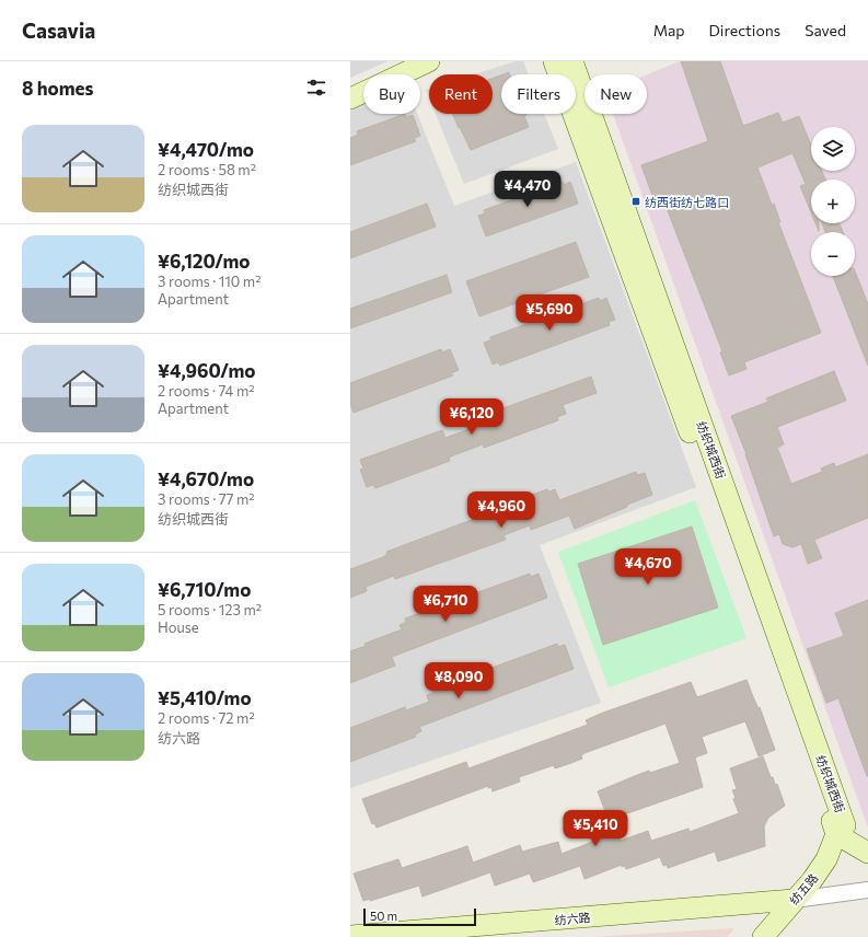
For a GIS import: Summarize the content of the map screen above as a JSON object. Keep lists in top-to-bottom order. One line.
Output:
{"streets":{"street":["纺织城西街","纺五路","纺六路"]},"crossings":[["纺织城西街","纺五路"],["纺五路","纺六路"]],"places":{"transit":["纺西街纺七路口"]},"scale_bar":"50 m","page":{"header":"Casavia","nav":["Map","Directions","Saved"],"heading":"8 homes","chip":["Buy","Rent","Filters","New"],"list":[{"name":"¥4,470/mo","note":"2 rooms · 58 m² · 纺织城西街"},{"name":"¥6,120/mo","note":"3 rooms · 110 m² · Apartment"},{"name":"¥4,960/mo","note":"2 rooms · 74 m² · Apartment"},{"name":"¥4,670/mo","note":"3 rooms · 77 m² · 纺织城西街"},{"name":"¥6,710/mo","note":"5 rooms · 123 m² · House"},{"name":"¥5,410/mo","note":"2 rooms · 72 m² · 纺六路"}],"map_buttons":["+","−"],"price":["¥4,470","¥5,690","¥6,120","¥4,960","¥4,670","¥6,710","¥8,090","¥5,410"],"scale":"50 m"}}
